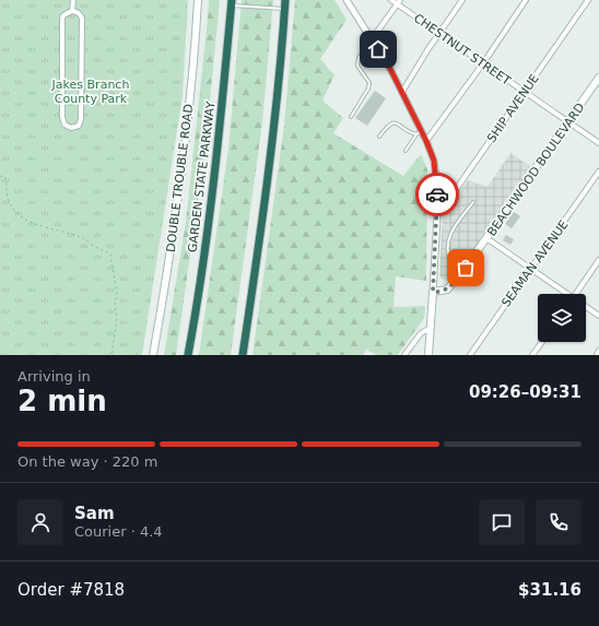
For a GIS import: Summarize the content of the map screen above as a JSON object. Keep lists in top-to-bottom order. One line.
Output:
{"streets":{"highway":["GARDEN STATE PARKWAY"],"main road":["BEACHWOOD BOULEVARD","DOUBLE TROUBLE ROAD"],"street":["CHESTNUT STREET","SHIP AVENUE","SEAMAN AVENUE"]},"crossings":[["CHESTNUT STREET","SHIP AVENUE"],["CHESTNUT STREET","BEACHWOOD BOULEVARD"]],"parks":["Jakes Branch County Park"],"page":{"heading":["2 min","Arriving in","09:26–09:31"],"panel":["Sam","Courier · 4.4","Order #7818","$31.16"],"bar":"On the way · 220 m"}}
